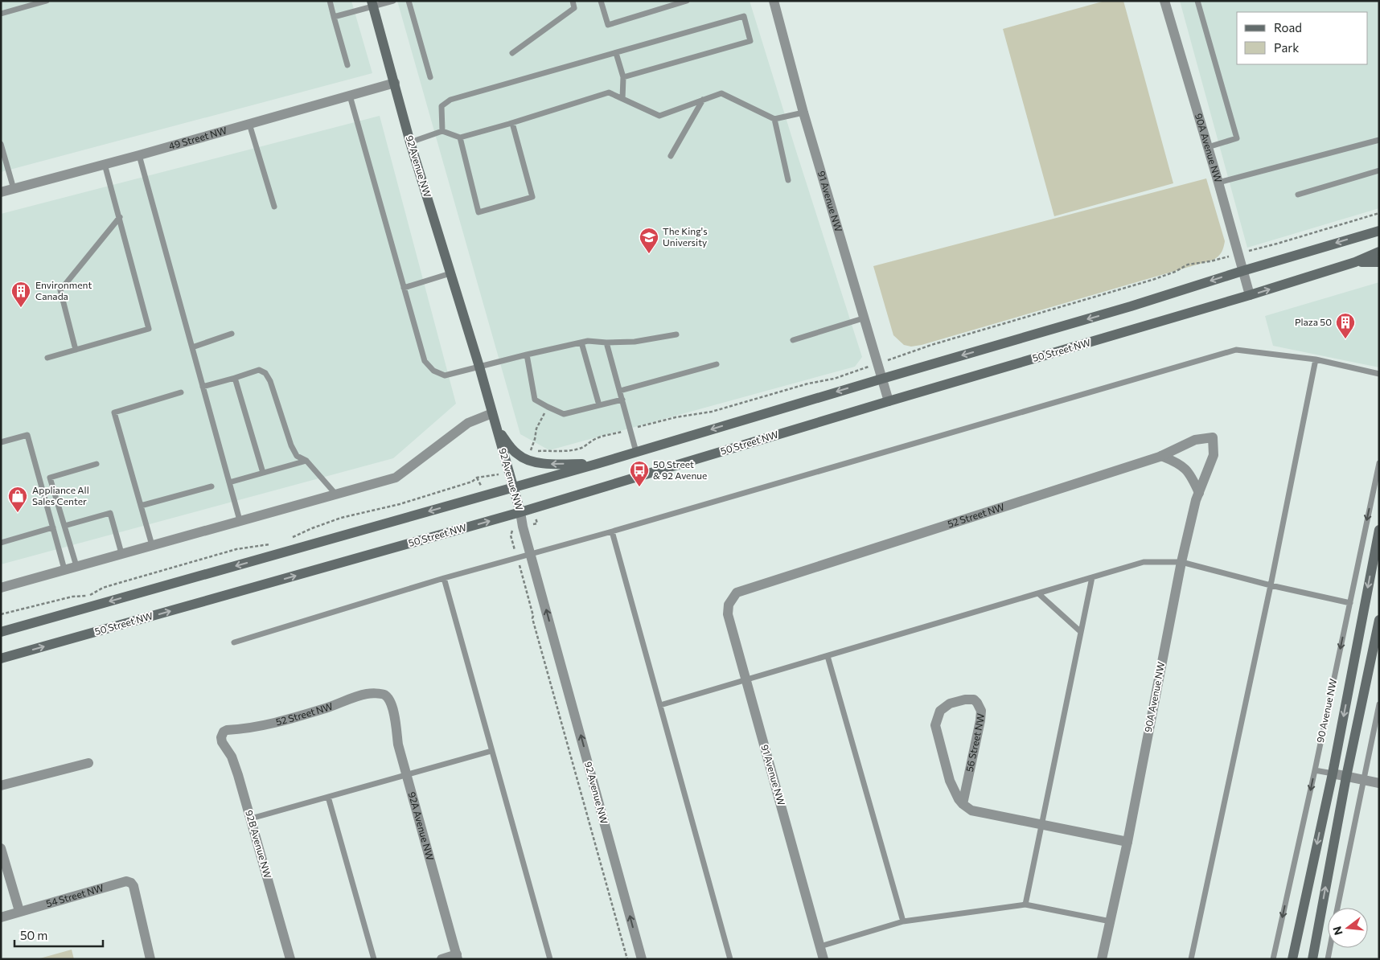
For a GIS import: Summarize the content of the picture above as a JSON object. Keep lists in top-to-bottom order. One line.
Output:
{"streets":{"main road":["92 Avenue NW","50 Street NW","90 Avenue NW"],"street":["49 Street NW","90A Avenue NW","91 Avenue NW","52 Street NW","56 Street NW","92A Avenue NW","92B Avenue NW","54 Street NW"]},"crossings":[["49 Street NW","92 Avenue NW"],["90A Avenue NW","50 Street NW"],["90A Avenue NW","52 Street NW"],["92 Avenue NW","50 Street NW"],["91 Avenue NW","50 Street NW"],["91 Avenue NW","52 Street NW"],["52 Street NW","92A Avenue NW"],["52 Street NW","92B Avenue NW"]],"one_way":["92 Avenue NW","90 Avenue NW"],"places":{"school or university":["The King's University"],"building":["Environment Canada","Plaza 50"],"bus stop":["50 Street & 92 Avenue"],"shop":["Appliance All Sales Center"]},"legend":["Road","Park"],"scale_bar":"50 m","north":"left"}
